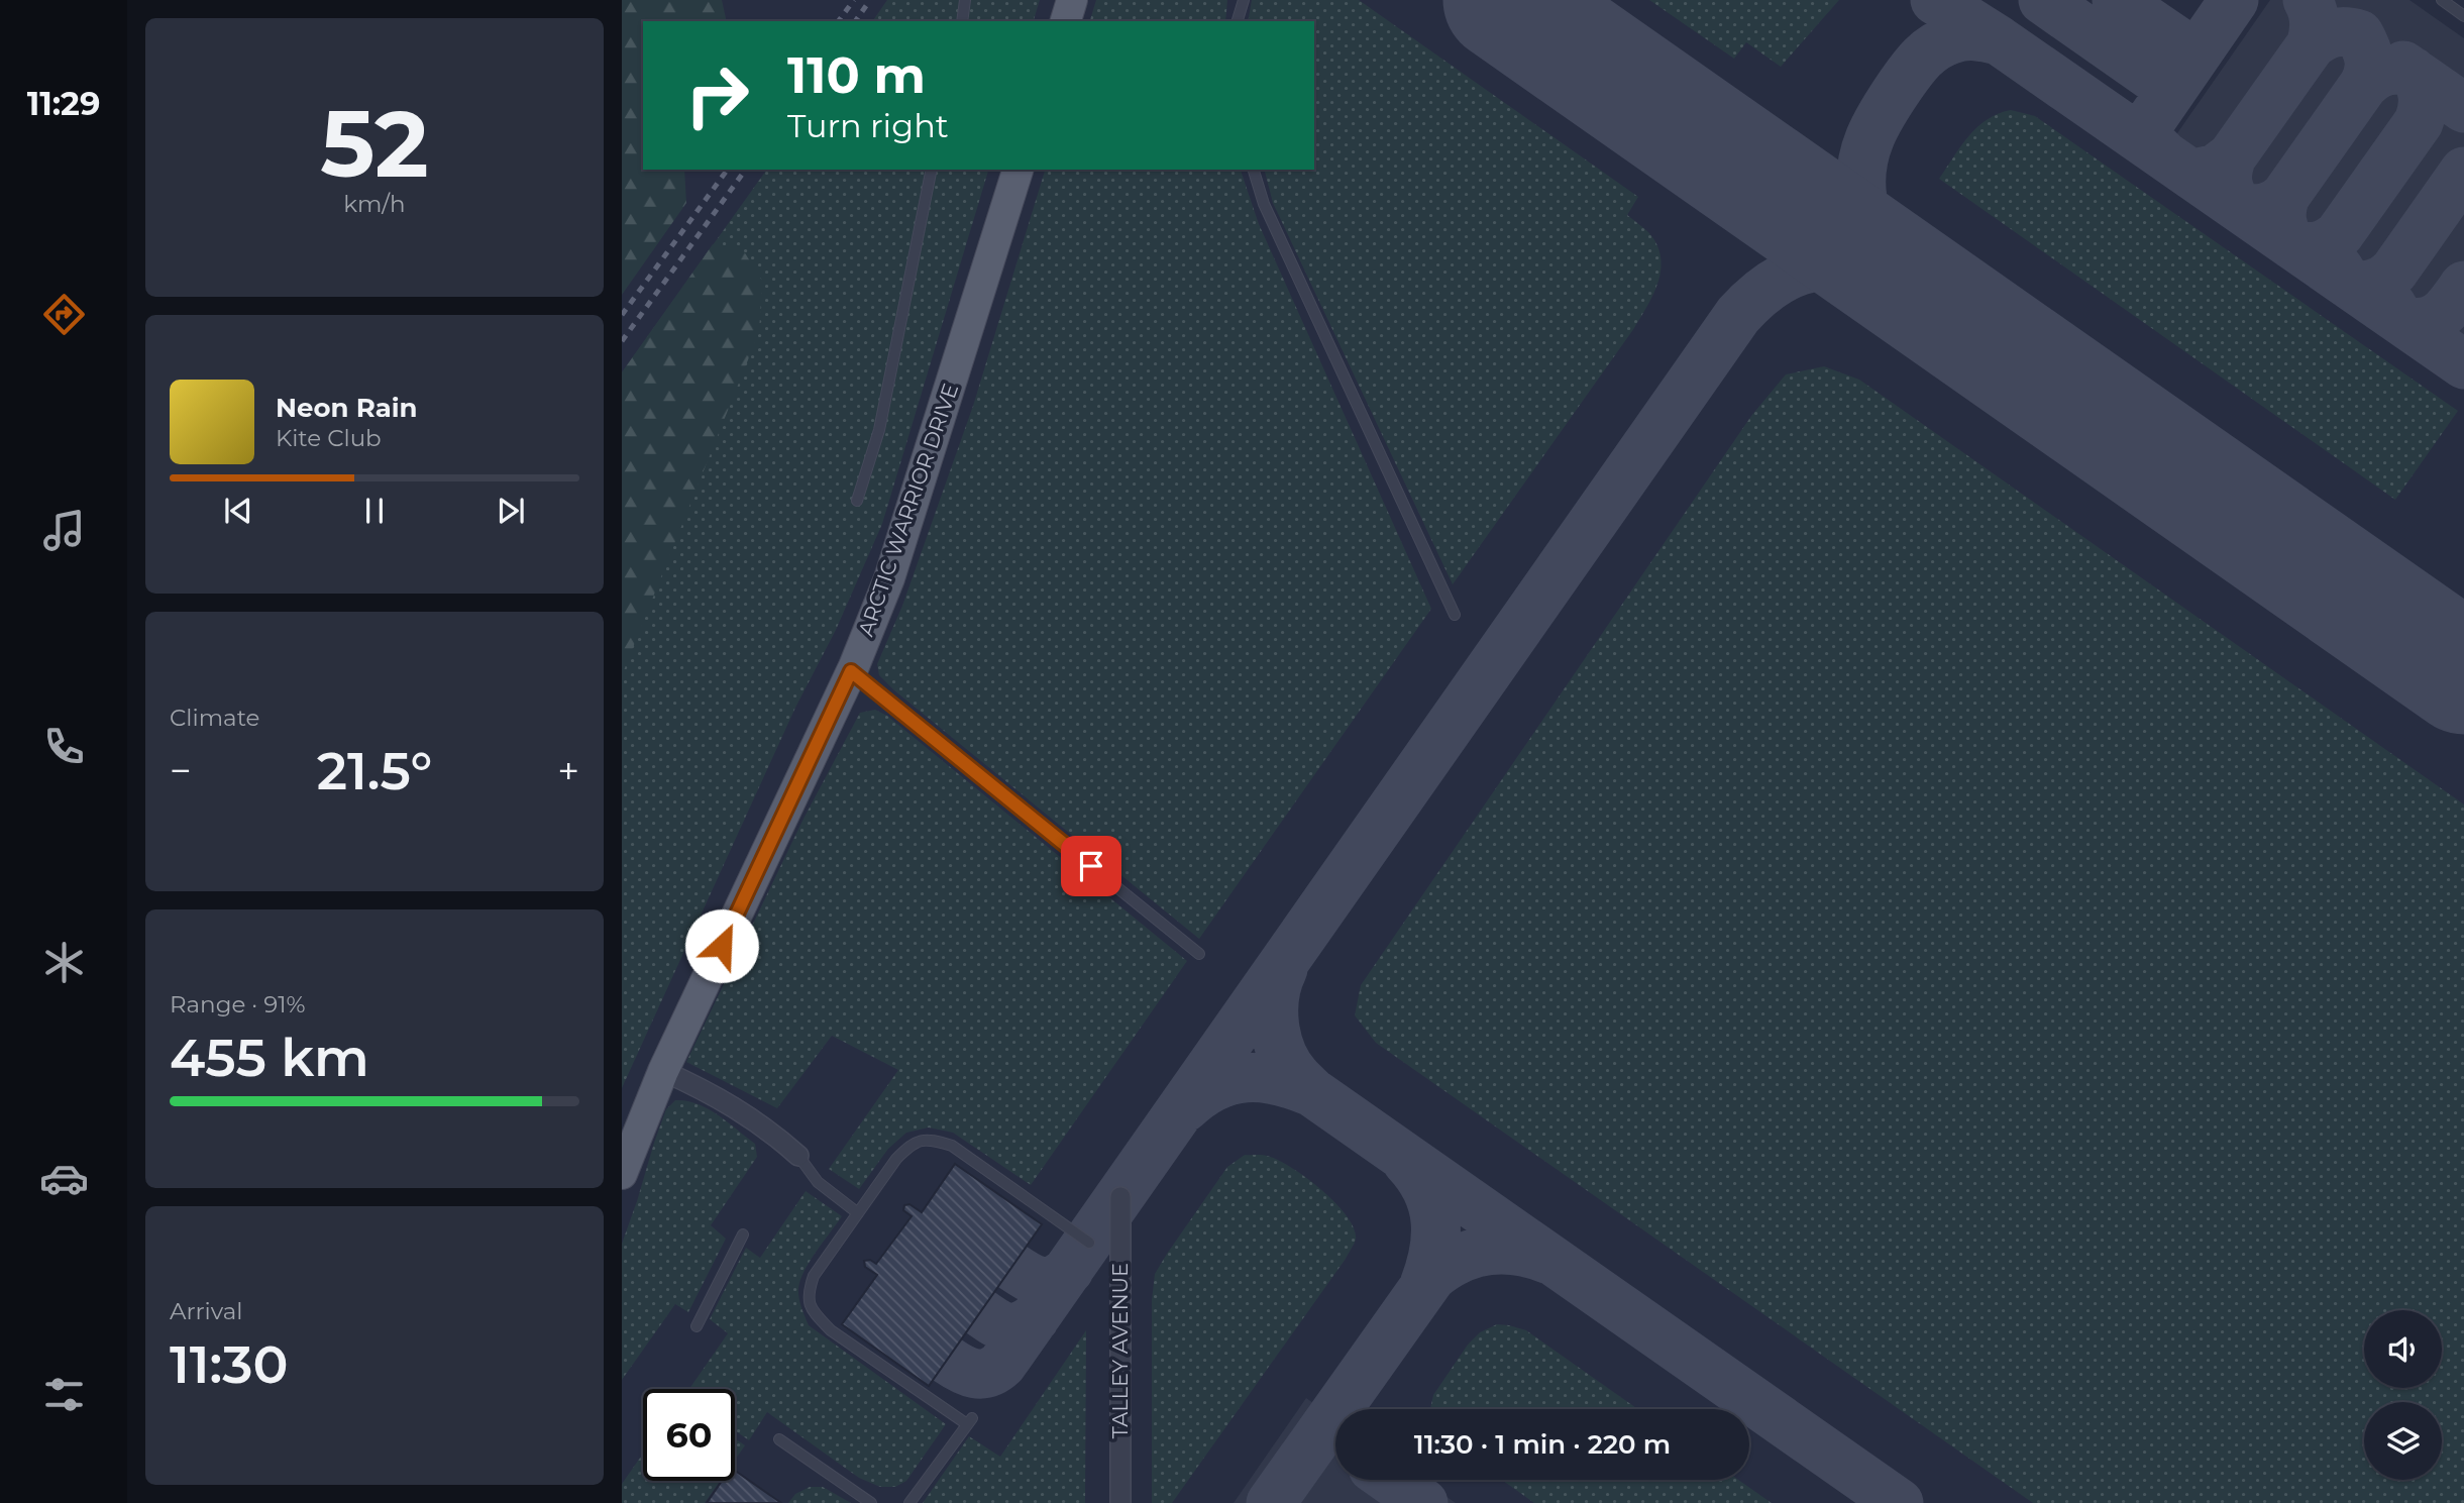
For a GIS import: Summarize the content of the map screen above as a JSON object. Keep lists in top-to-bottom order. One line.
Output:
{"streets":{"main road":["ARCTIC WARRIOR DRIVE"],"street":["TALLEY AVENUE"]},"page":{"tabs":"11:29","tile":[["52","km/h"],"Climate",["Range · 91%","455 km"],["Arrival","11:30"]],"turn":["110 m","Turn right"],"song":["Neon Rain","Kite Club"],"heat":["−","21.5°","+"],"limit":"60","trip":"11:30 · 1 min · 220 m"}}
